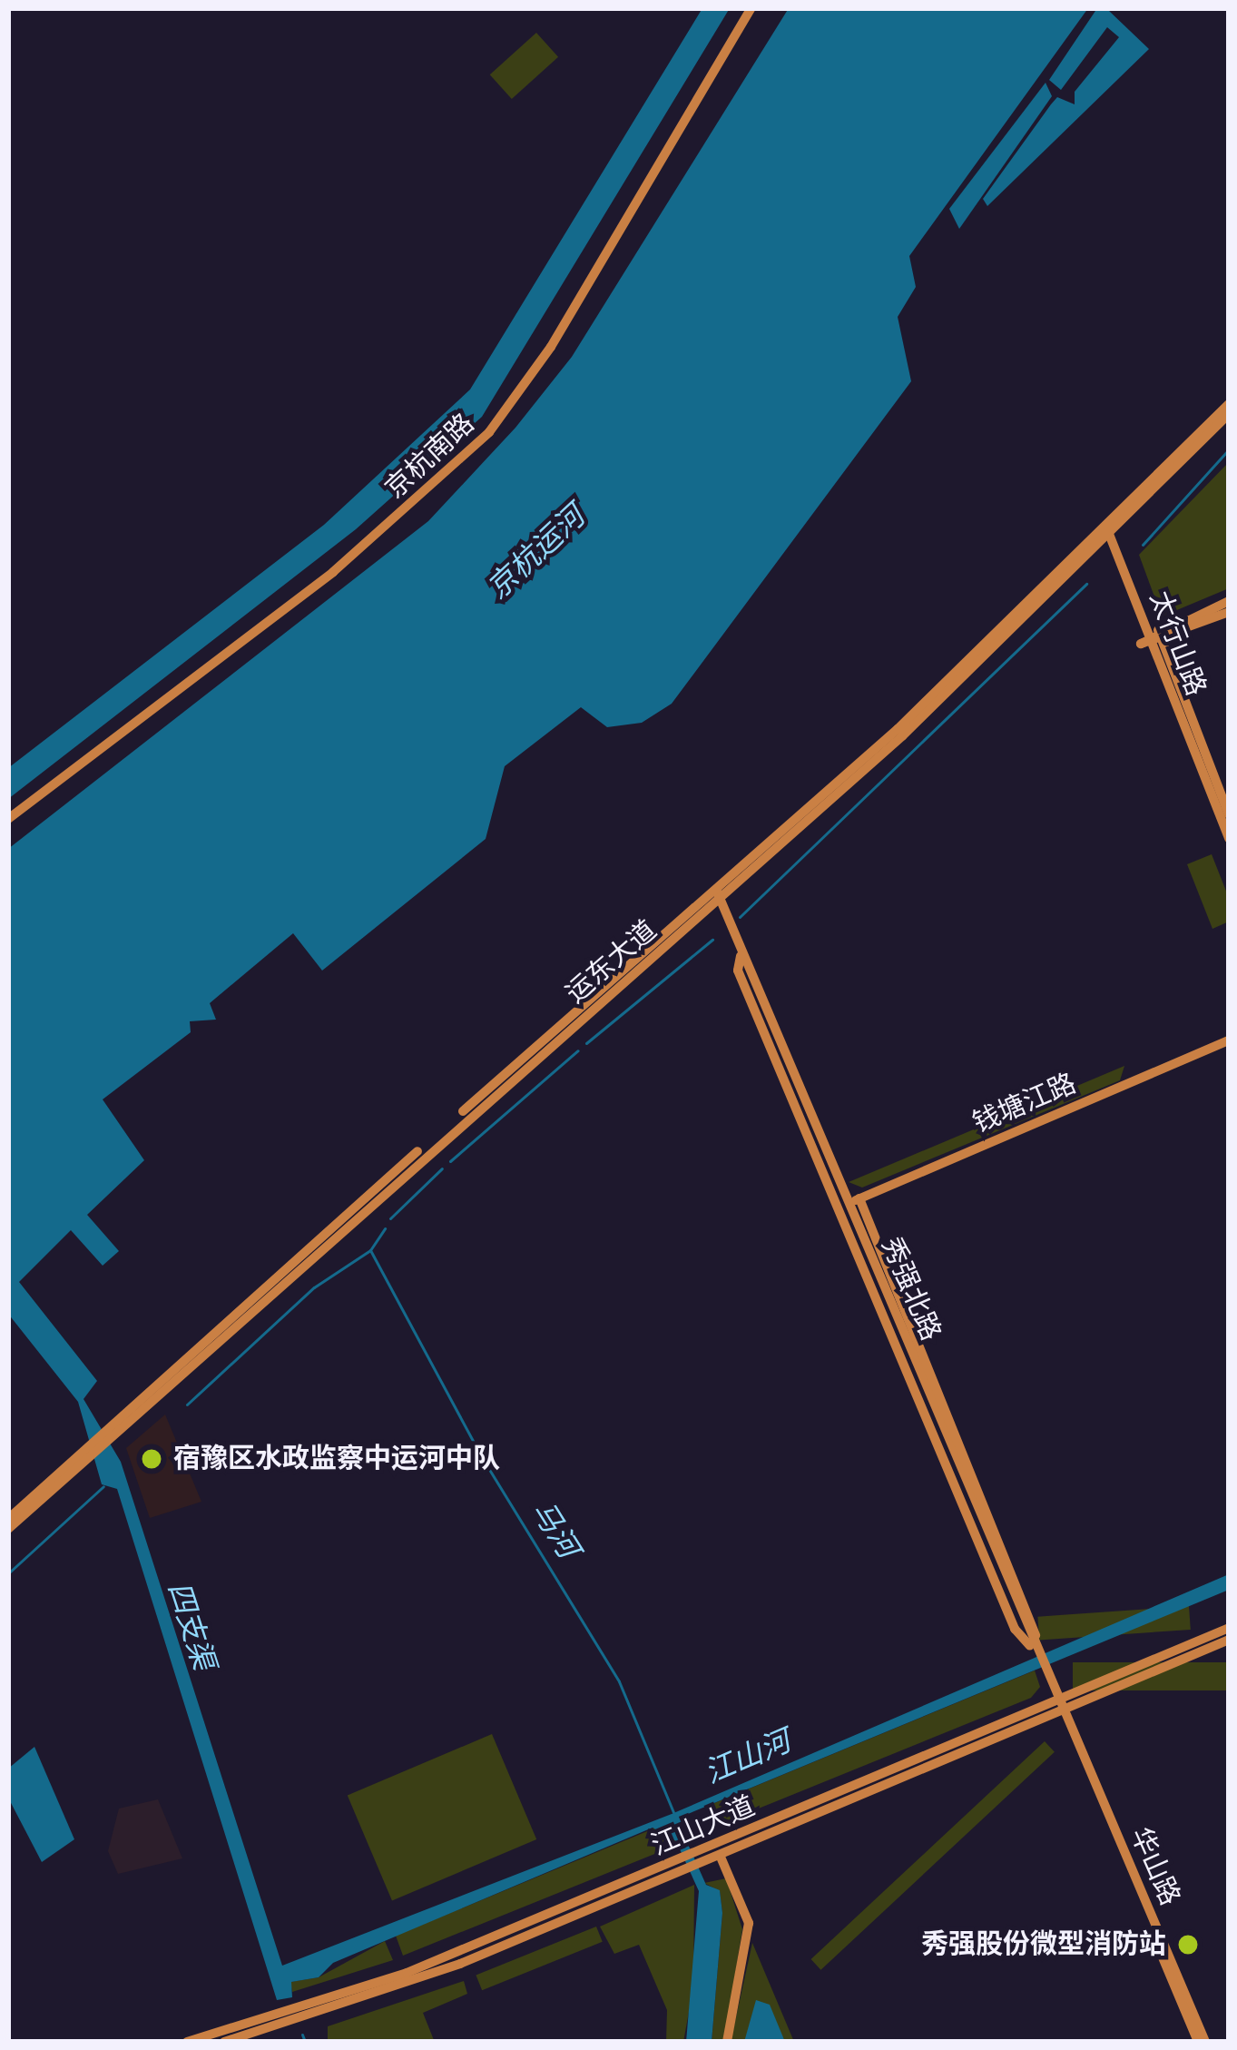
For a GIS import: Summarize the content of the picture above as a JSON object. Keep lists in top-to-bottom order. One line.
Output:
{"streets":{"street":["京杭南路","太行山路","运东大道","钱塘江路","江山大道","华山路"]},"crossings":[["太行山路","运东大道"],["江山大道","华山路"]],"water":["京杭运河","马河","四支渠","江山河"],"places":["宿豫区水政监察中运河中队","秀强股份微型消防站"]}
